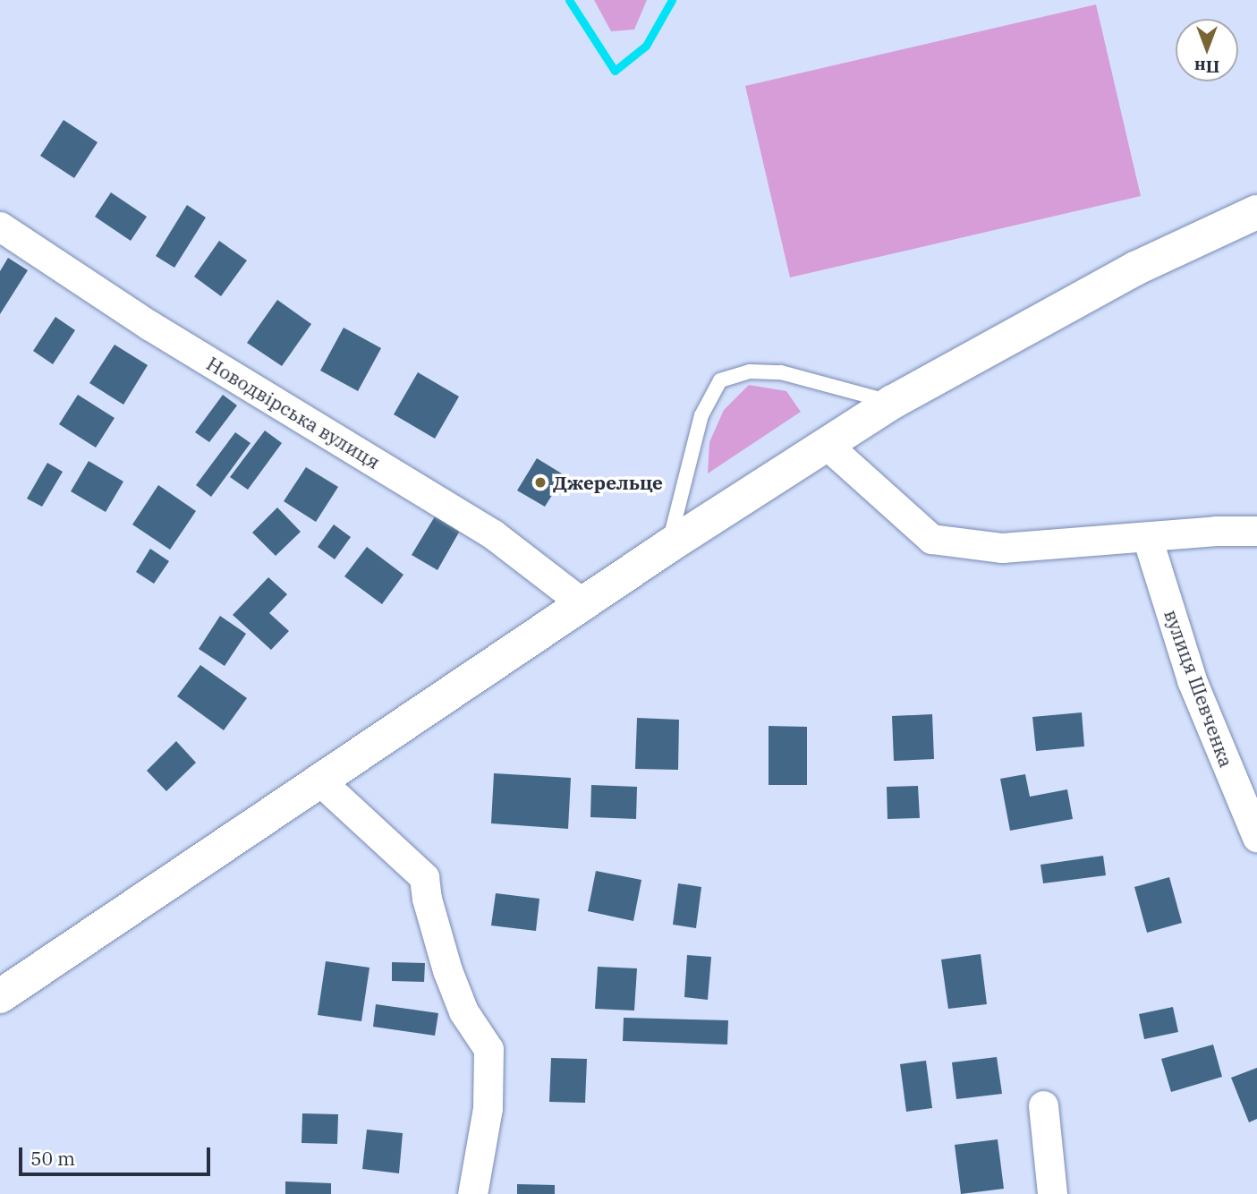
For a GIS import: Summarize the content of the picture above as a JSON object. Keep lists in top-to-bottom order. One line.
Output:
{"streets":{"street":["Новодвірська вулиця","вулиця Шевченка"]},"places":["Джерельце"],"scale_bar":"50 m","north":"bottom"}
